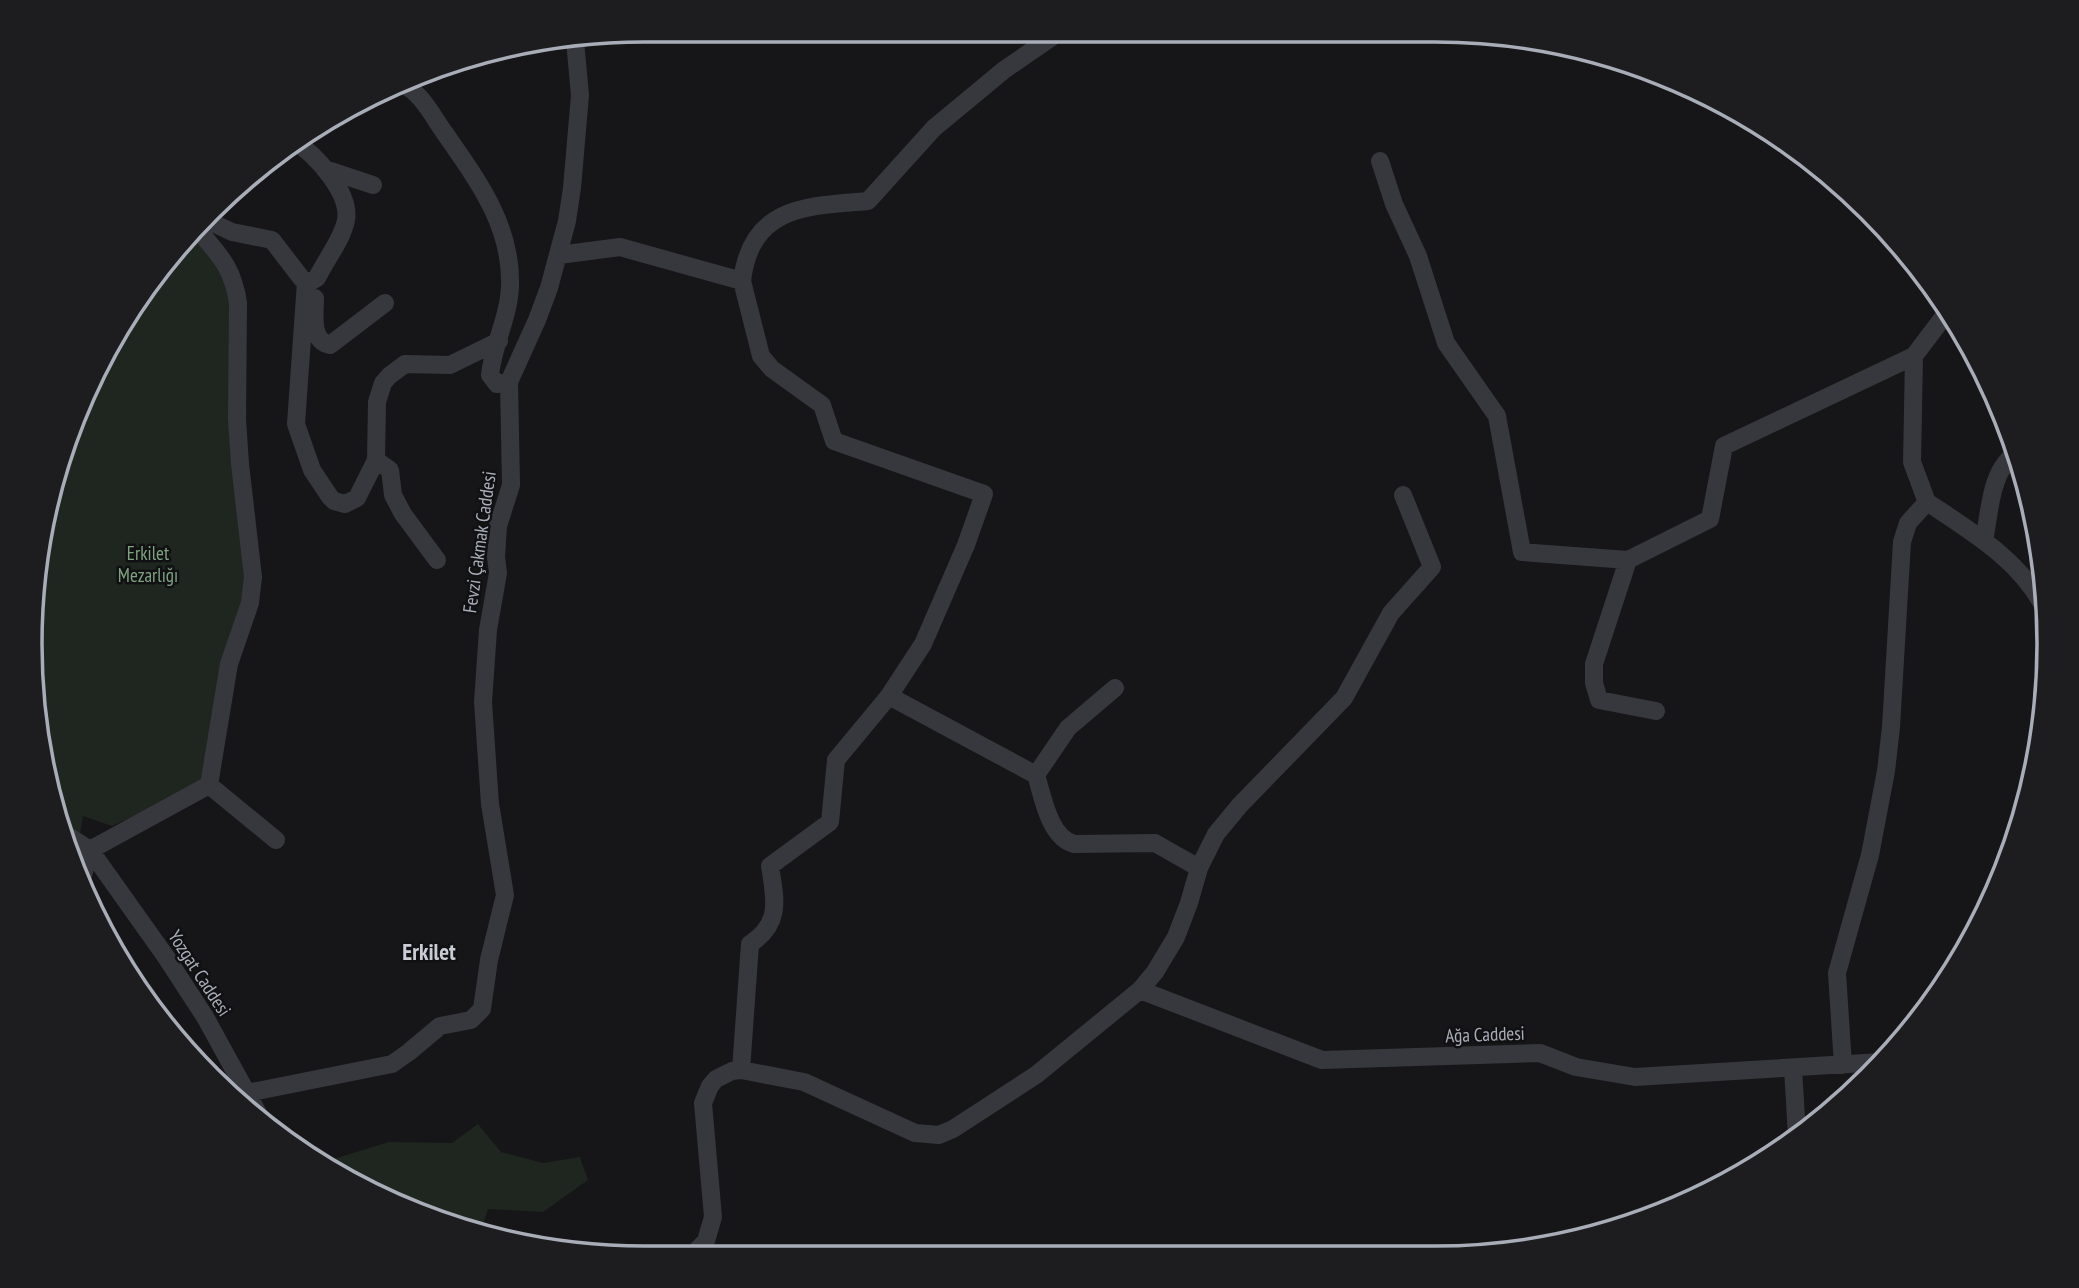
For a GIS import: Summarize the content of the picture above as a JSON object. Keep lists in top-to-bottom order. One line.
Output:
{"streets":{"street":["Fevzi Çakmak Caddesi","Yozgat Caddesi","Ağa Caddesi"]},"crossings":[["Fevzi Çakmak Caddesi","Yozgat Caddesi"]],"districts":["Erkilet"],"parks":["Erkilet Mezarlığı"]}
